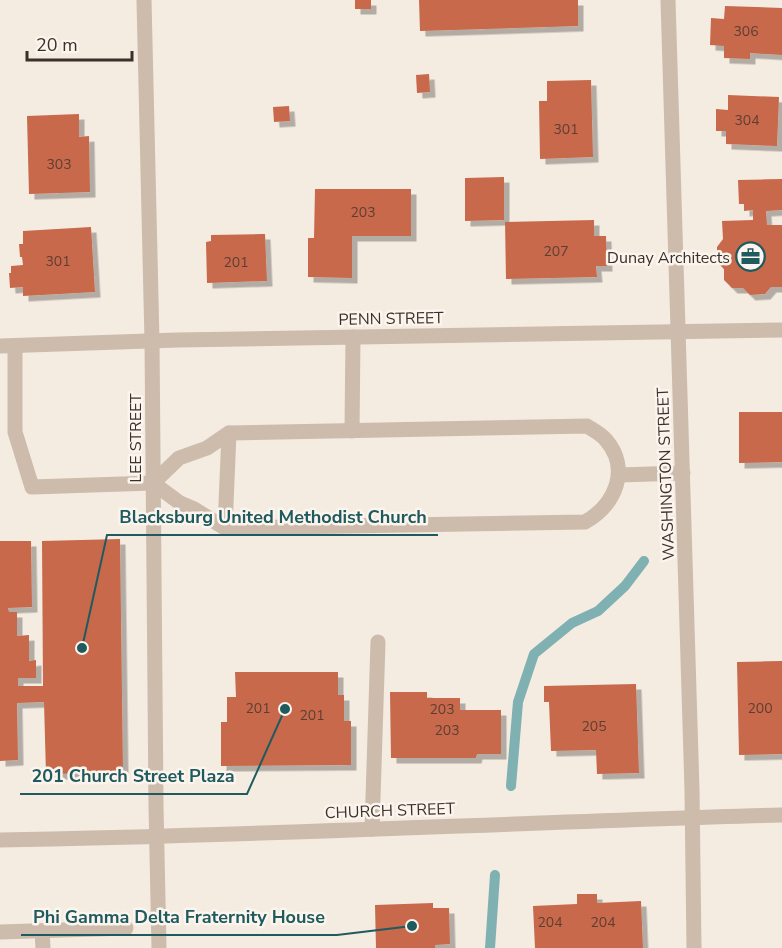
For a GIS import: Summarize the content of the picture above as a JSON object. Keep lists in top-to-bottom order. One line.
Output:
{"streets":{"street":["PENN STREET","LEE STREET","WASHINGTON STREET","CHURCH STREET"]},"crossings":[["PENN STREET","LEE STREET"],["PENN STREET","WASHINGTON STREET"],["LEE STREET","CHURCH STREET"],["WASHINGTON STREET","CHURCH STREET"]],"places":{"office":["Dunay Architects"],"other":["Blacksburg United Methodist Church","201 Church Street Plaza","Phi Gamma Delta Fraternity House"]},"house_numbers":["306","304","301","303","203","207","301","201","201","200","203","201","205","203","204","204"],"scale_bar":"20 m"}
